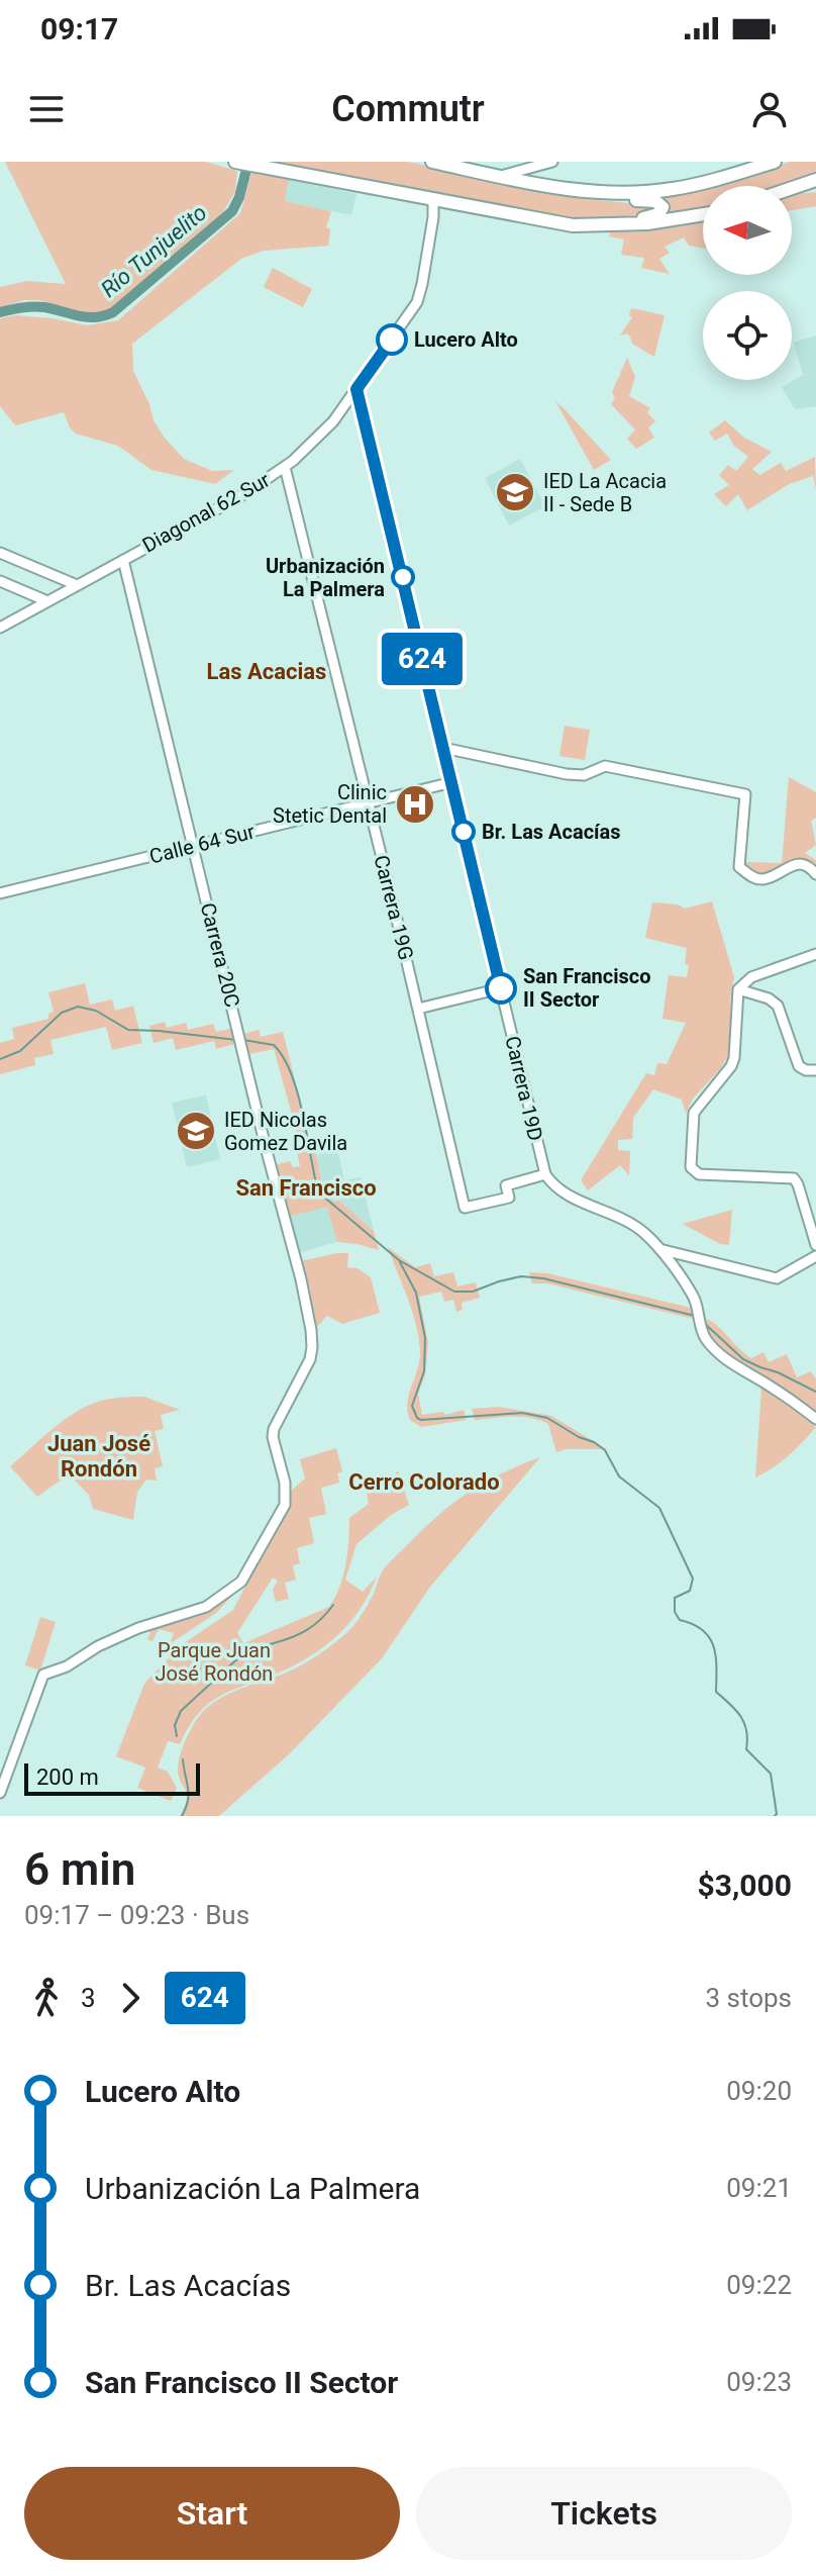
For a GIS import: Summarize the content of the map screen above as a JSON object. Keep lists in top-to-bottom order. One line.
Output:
{"streets":{"street":["Diagonal 62 Sur","Calle 64 Sur","Carrera 19G","Carrera 20C","Carrera 19D"]},"crossings":[["Diagonal 62 Sur","Carrera 19G"],["Diagonal 62 Sur","Carrera 20C"],["Diagonal 62 Sur","Carrera 19D"],["Calle 64 Sur","Carrera 19G"],["Calle 64 Sur","Carrera 20C"],["Calle 64 Sur","Carrera 19D"],["Carrera 19G","Carrera 19D"]],"districts":["Las Acacias","San Francisco","Juan José Rondón","Cerro Colorado"],"water":["Río Tunjuelito"],"parks":["Parque Juan José Rondón"],"places":{"other":["Lucero Alto","Urbanización La Palmera","Br. Las Acacías","San Francisco II Sector"],"school or university":["IED La Acacia II - Sede B","IED Nicolas Gomez Davila"],"hospital":["Clinic Stetic Dental"]},"lines":["bus line 624"],"scale_bar":"200 m","north":"left","page":{"status":"09:17","header":"Commutr","on_map":"624","scale":"200 m","heading":["6 min","09:17 – 09:23 · Bus","$3,000"],"legs":["3","624","3 stops"],"list":[{"name":"Lucero Alto","value":"09:20"},{"name":"Urbanización La Palmera","value":"09:21"},{"name":"Br. Las Acacías","value":"09:22"},{"name":"San Francisco II Sector","value":"09:23"}],"buttons":["Start","Tickets"]}}
